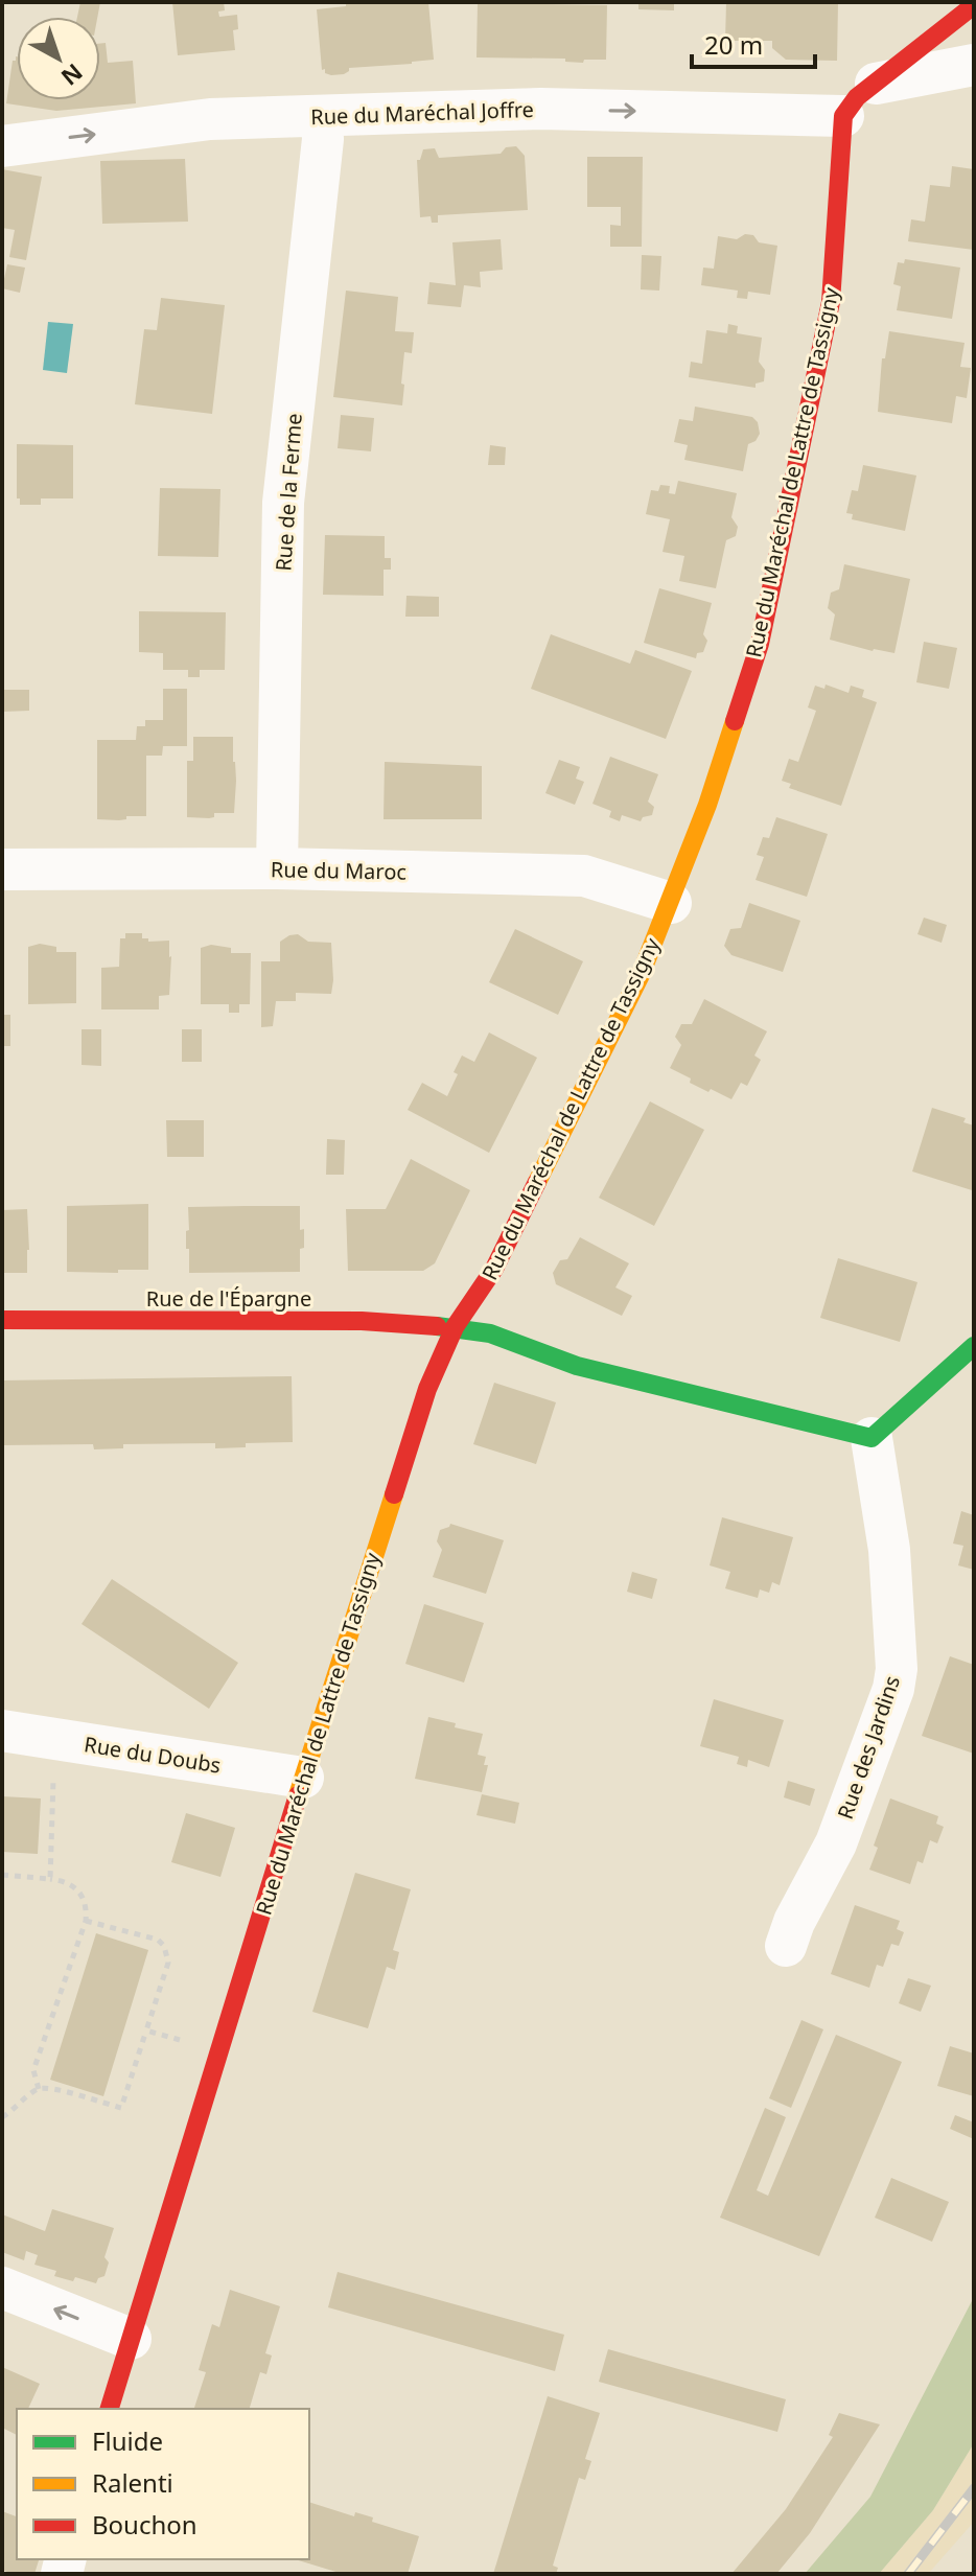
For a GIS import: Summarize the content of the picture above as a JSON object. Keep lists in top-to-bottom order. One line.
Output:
{"streets":{"street":["Rue du Maréchal Joffre","Rue du Maréchal de Lattre de Tassigny","Rue de la Ferme","Rue du Maroc","Rue de l'Épargne","Rue des Jardins","Rue du Doubs"]},"crossings":[["Rue du Maréchal Joffre","Rue du Maréchal de Lattre de Tassigny"],["Rue du Maréchal Joffre","Rue de la Ferme"],["Rue du Maréchal de Lattre de Tassigny","Rue du Maroc"],["Rue du Maréchal de Lattre de Tassigny","Rue de l'Épargne"],["Rue du Maréchal de Lattre de Tassigny","Rue du Doubs"],["Rue de la Ferme","Rue du Maroc"]],"one_way":["Rue du Maréchal Joffre"],"legend":["Fluide","Ralenti","Bouchon"],"scale_bar":"20 m","north":"bottom right"}
